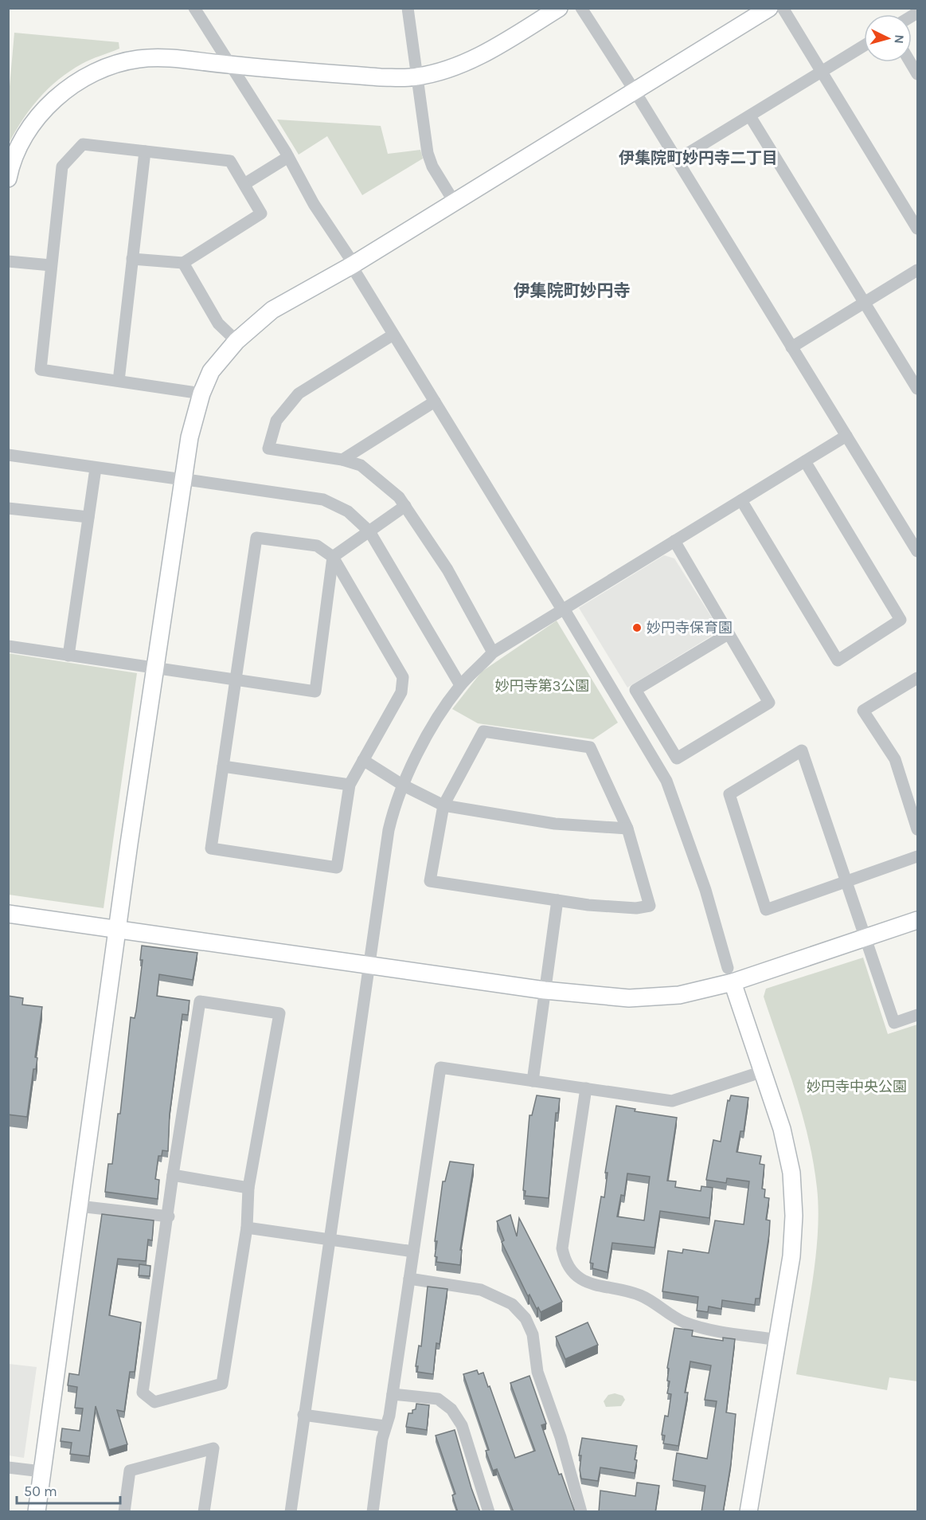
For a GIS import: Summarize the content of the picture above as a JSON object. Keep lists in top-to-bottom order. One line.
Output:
{"districts":["伊集院町妙円寺二丁目","伊集院町妙円寺"],"parks":["妙円寺第3公園","妙円寺中央公園"],"places":["妙円寺保育園"],"scale_bar":"50 m","north":"right"}
